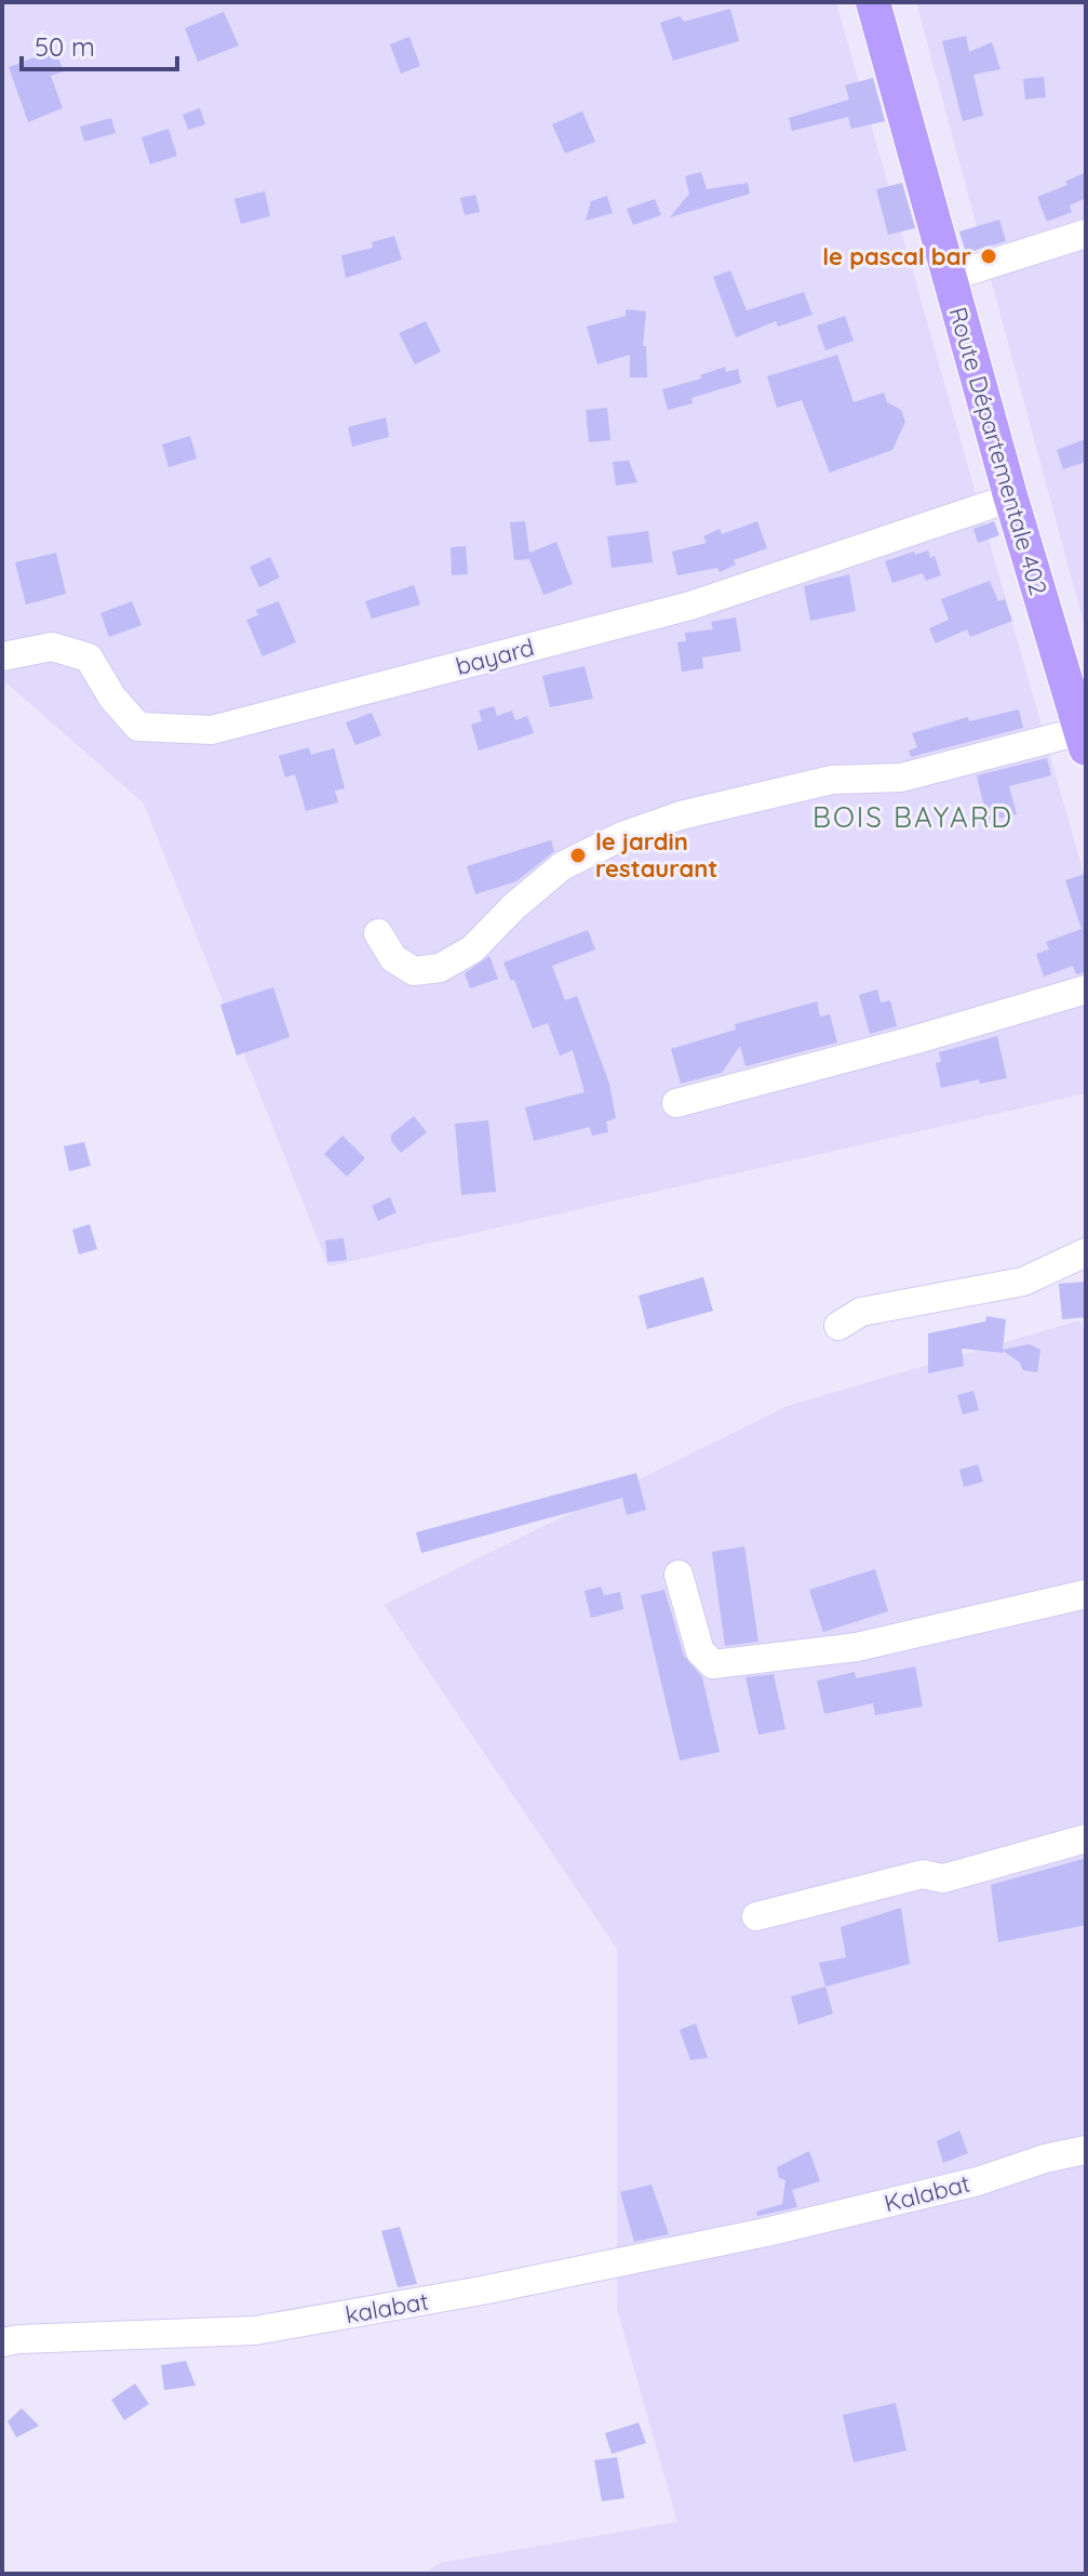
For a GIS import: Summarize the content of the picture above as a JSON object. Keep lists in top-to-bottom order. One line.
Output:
{"streets":{"main road":["Route Départementale 402"],"street":["bayard","Kalabat","kalabat"]},"crossings":[["Route Départementale 402","bayard"],["Kalabat","kalabat"]],"districts":["BOIS BAYARD"],"places":["le pascal bar","le jardin restaurant"],"scale_bar":"50 m"}
